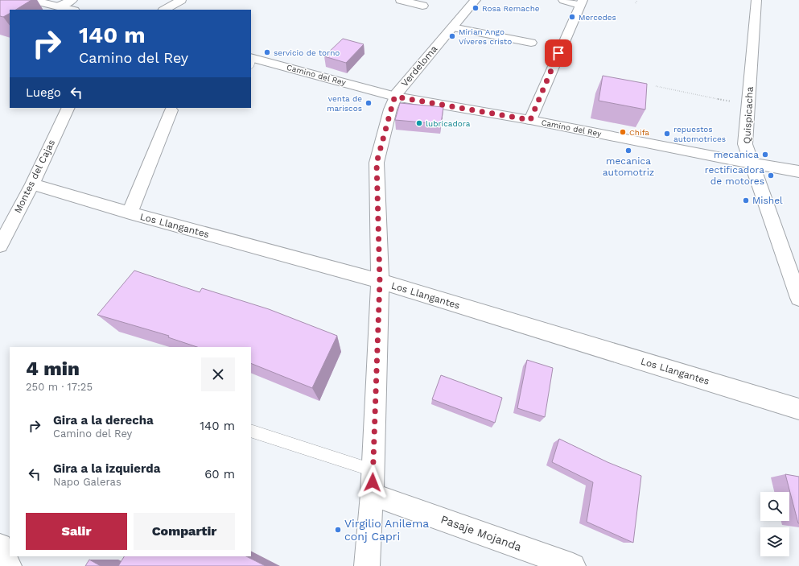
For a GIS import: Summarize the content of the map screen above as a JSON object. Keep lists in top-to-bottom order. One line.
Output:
{"streets":{"street":["Verdeloma","Camino del Rey","Quispicacha","Montes del Cajas","Los Llangantes","Pasaje Mojanda"]},"crossings":[["Verdeloma","Camino del Rey"],["Verdeloma","Los Llangantes"],["Verdeloma","Pasaje Mojanda"],["Camino del Rey","Quispicacha"],["Montes del Cajas","Los Llangantes"]],"places":["Rosa Remache","Mercedes","Mirian Ango Víveres cristo","servicio de torno","venta de mariscos","lubricadora","Chifa","repuestos automotrices","mecanica automotriz","mecanica","rectificadora de motores","Mishel","Virgilio Anilema conj Capri"],"page":{"turn":["140 m","Camino del Rey"],"then":"Luego","heading":["4 min","250 m · 17:25"],"list":[{"name":"Gira a la derecha","note":"Camino del Rey","value":"140 m"},{"name":"Gira a la izquierda","note":"Napo Galeras","value":"60 m"}],"buttons":["Salir","Compartir"]}}
